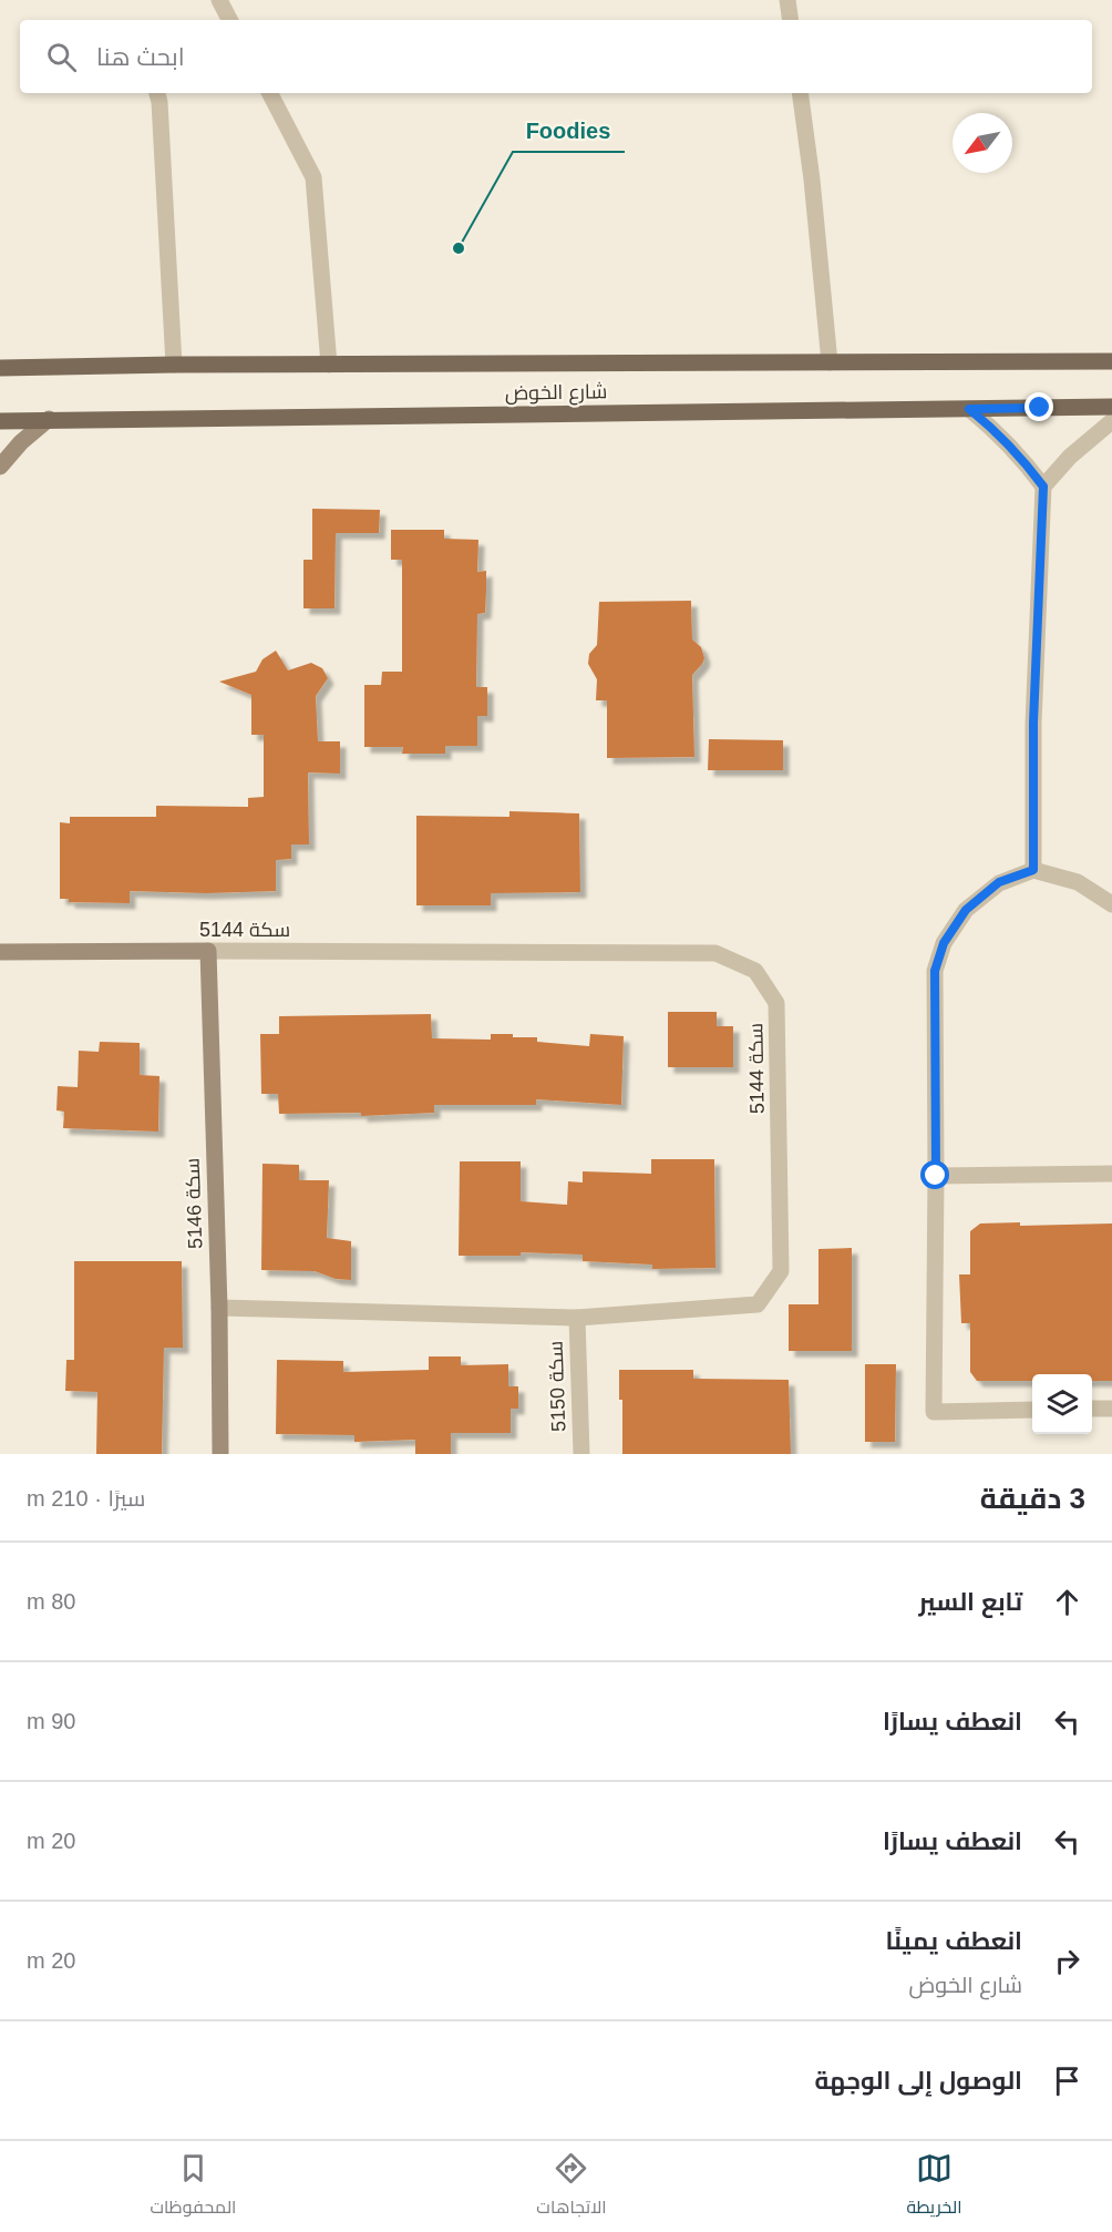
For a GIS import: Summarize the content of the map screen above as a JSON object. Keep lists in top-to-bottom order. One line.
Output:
{"streets":{"main road":["شارع الخوض"],"street":["سكة 5144","سكة 5146","سكة 5150"]},"crossings":[["سكة 5144","سكة 5146"],["سكة 5144","سكة 5150"]],"places":["Foodies"],"north":"bottom left","page":{"search":"ابحث هنا","heading":["3 دقيقة","سيرًا · 210 m"],"list":[["تابع السير","80 m"],["انعطف يسارًا","90 m"],["انعطف يسارًا","20 m"],["انعطف يمينًا","شارع الخوض","20 m"],"الوصول إلى الوجهة"],"nav":["الخريطة","الاتجاهات","المحفوظات"]}}
